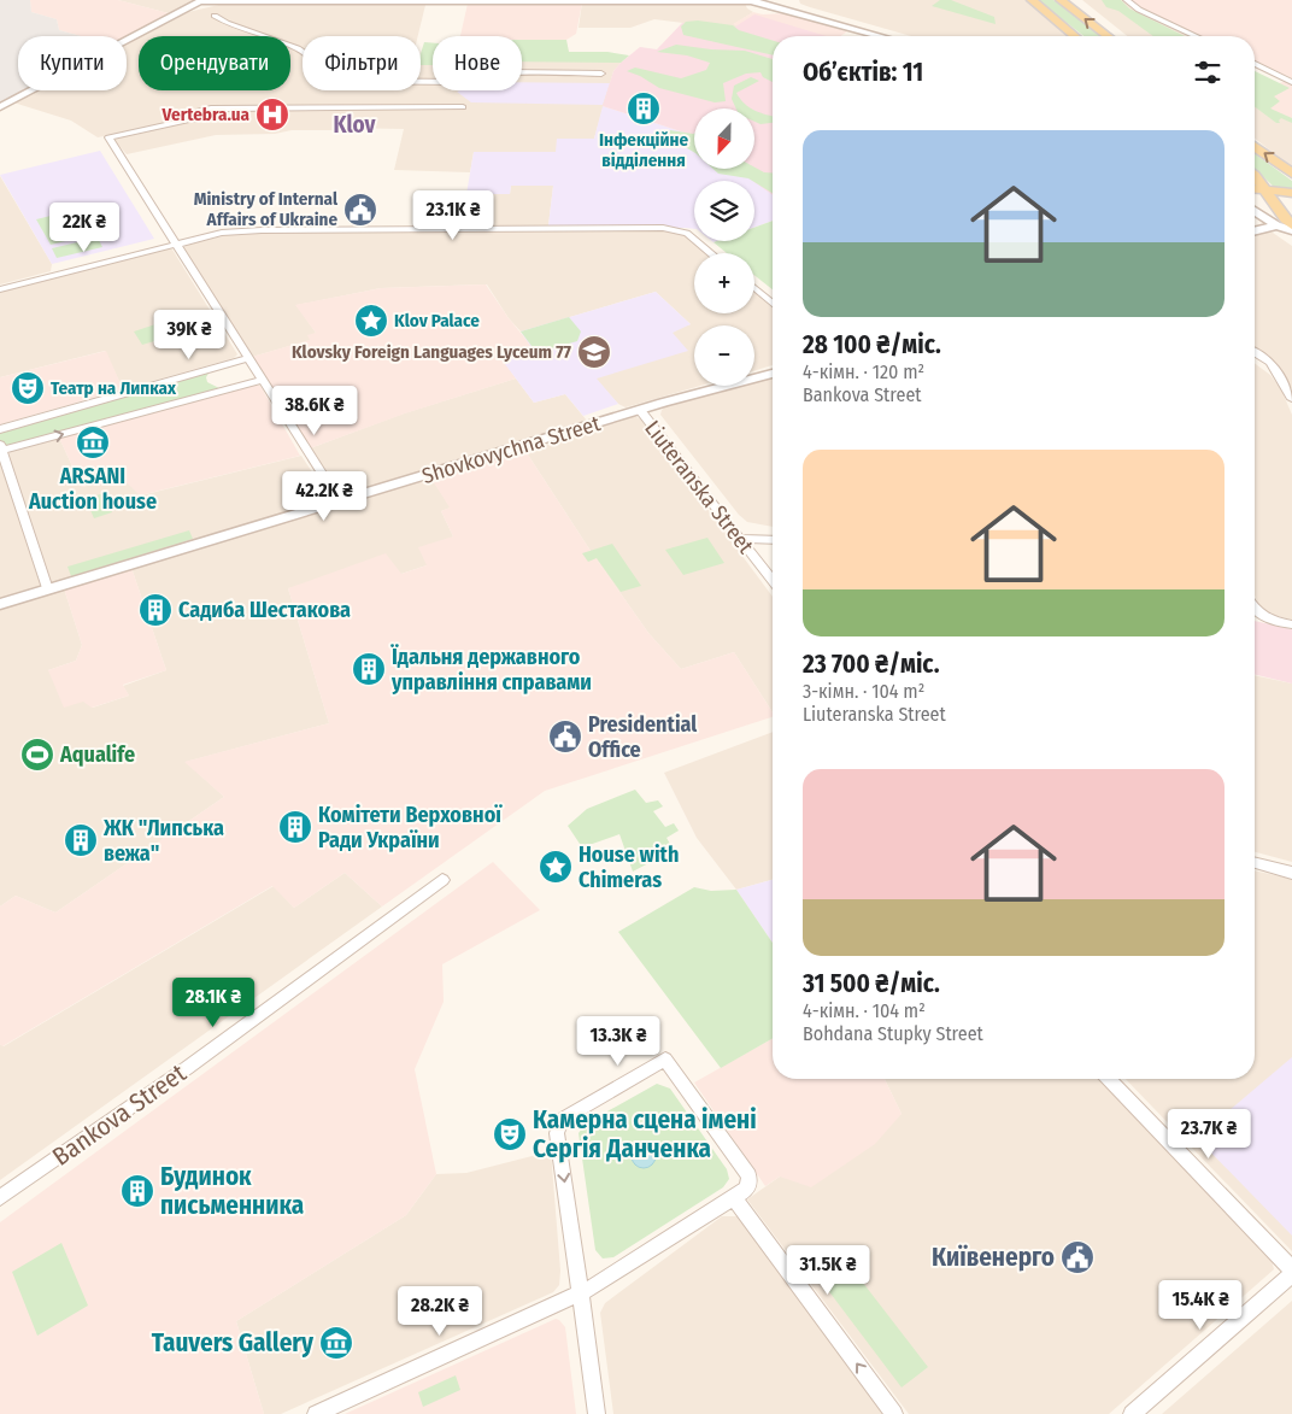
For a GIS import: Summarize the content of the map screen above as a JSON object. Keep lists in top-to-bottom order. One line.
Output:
{"streets":{"street":["Shovkovychna Street","Liuteranska Street","Bankova Street"]},"crossings":[["Shovkovychna Street","Liuteranska Street"]],"districts":["Klov"],"places":{"building":["Інфекційне відділення","Садиба Шестакова","Їдальня державного управління справами","Комітети Верховної Ради України","ЖК \"Липська вежа\"","Будинок письменника"],"hospital":["Vertebra.ua"],"public building":["Ministry of Internal Affairs of Ukraine","Presidential Office","Київенерго"],"place":["Klov Palace","House with Chimeras"],"school or university":["Klovsky Foreign Languages Lyceum 77"],"theatre":["Театр на Липках","Камерна сцена імені Сергія Данченка"],"museum":["ARSANI Auction house","Tauvers Gallery"],"sports":["Aqualife"]},"north":"bottom","page":{"chip":["Купити","Орендувати","Фільтри","Нове"],"heading":"Об’єктів: 11","map_buttons":["+","−"],"list":[{"name":"28 100 ₴/міс.","note":"4-кімн. · 120 m² · Bankova Street"},{"name":"23 700 ₴/міс.","note":"3-кімн. · 104 m² · Liuteranska Street"},{"name":"31 500 ₴/міс.","note":"4-кімн. · 104 m² · Bohdana Stupky Street"}],"price":["23.1K ₴","22K ₴","39K ₴","38.6K ₴","42.2K ₴","28.1K ₴","13.3K ₴","23.7K ₴","31.5K ₴","15.4K ₴","28.2K ₴"]}}
